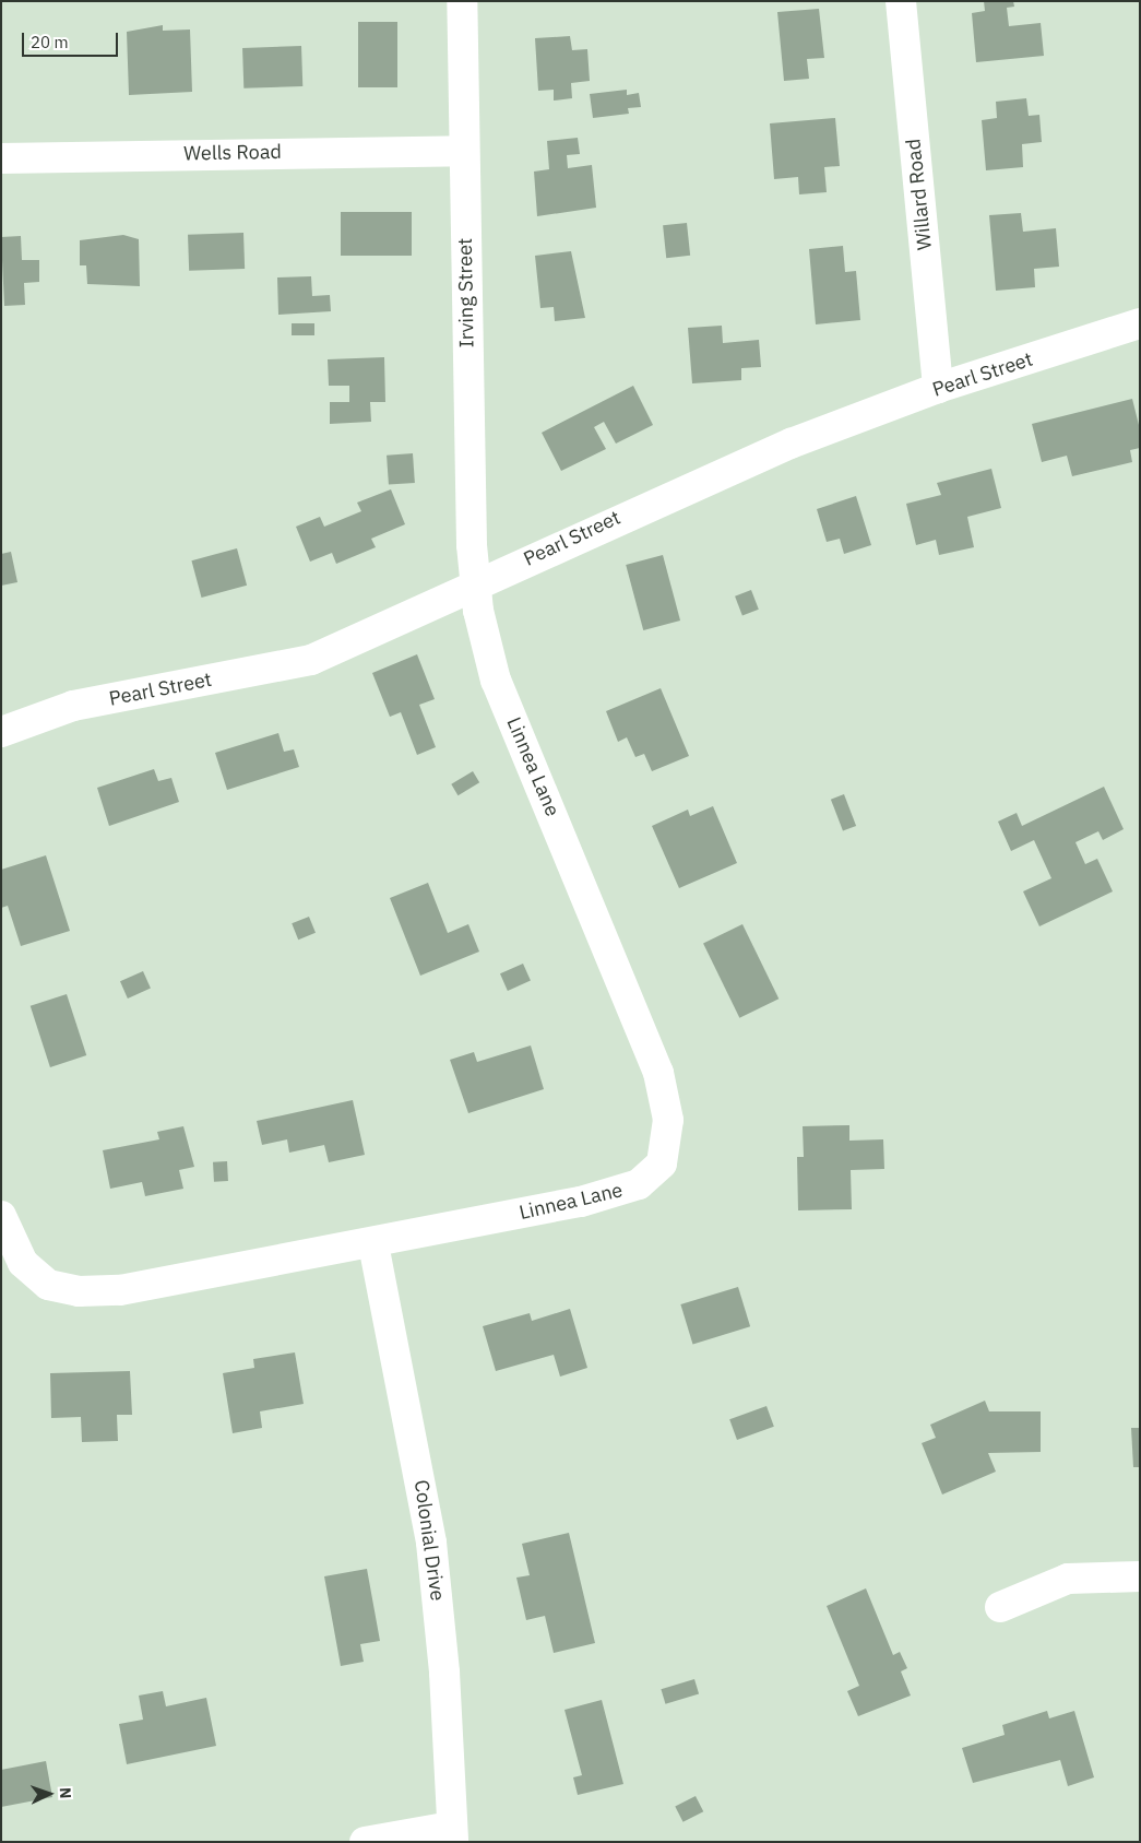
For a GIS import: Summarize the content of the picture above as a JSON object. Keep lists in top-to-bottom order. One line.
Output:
{"streets":{"street":["Wells Road","Willard Road","Irving Street","Pearl Street","Linnea Lane","Colonial Drive"]},"crossings":[["Wells Road","Irving Street"],["Willard Road","Pearl Street"],["Irving Street","Pearl Street"],["Irving Street","Linnea Lane"],["Pearl Street","Linnea Lane"],["Linnea Lane","Colonial Drive"]],"scale_bar":"20 m","north":"right"}
